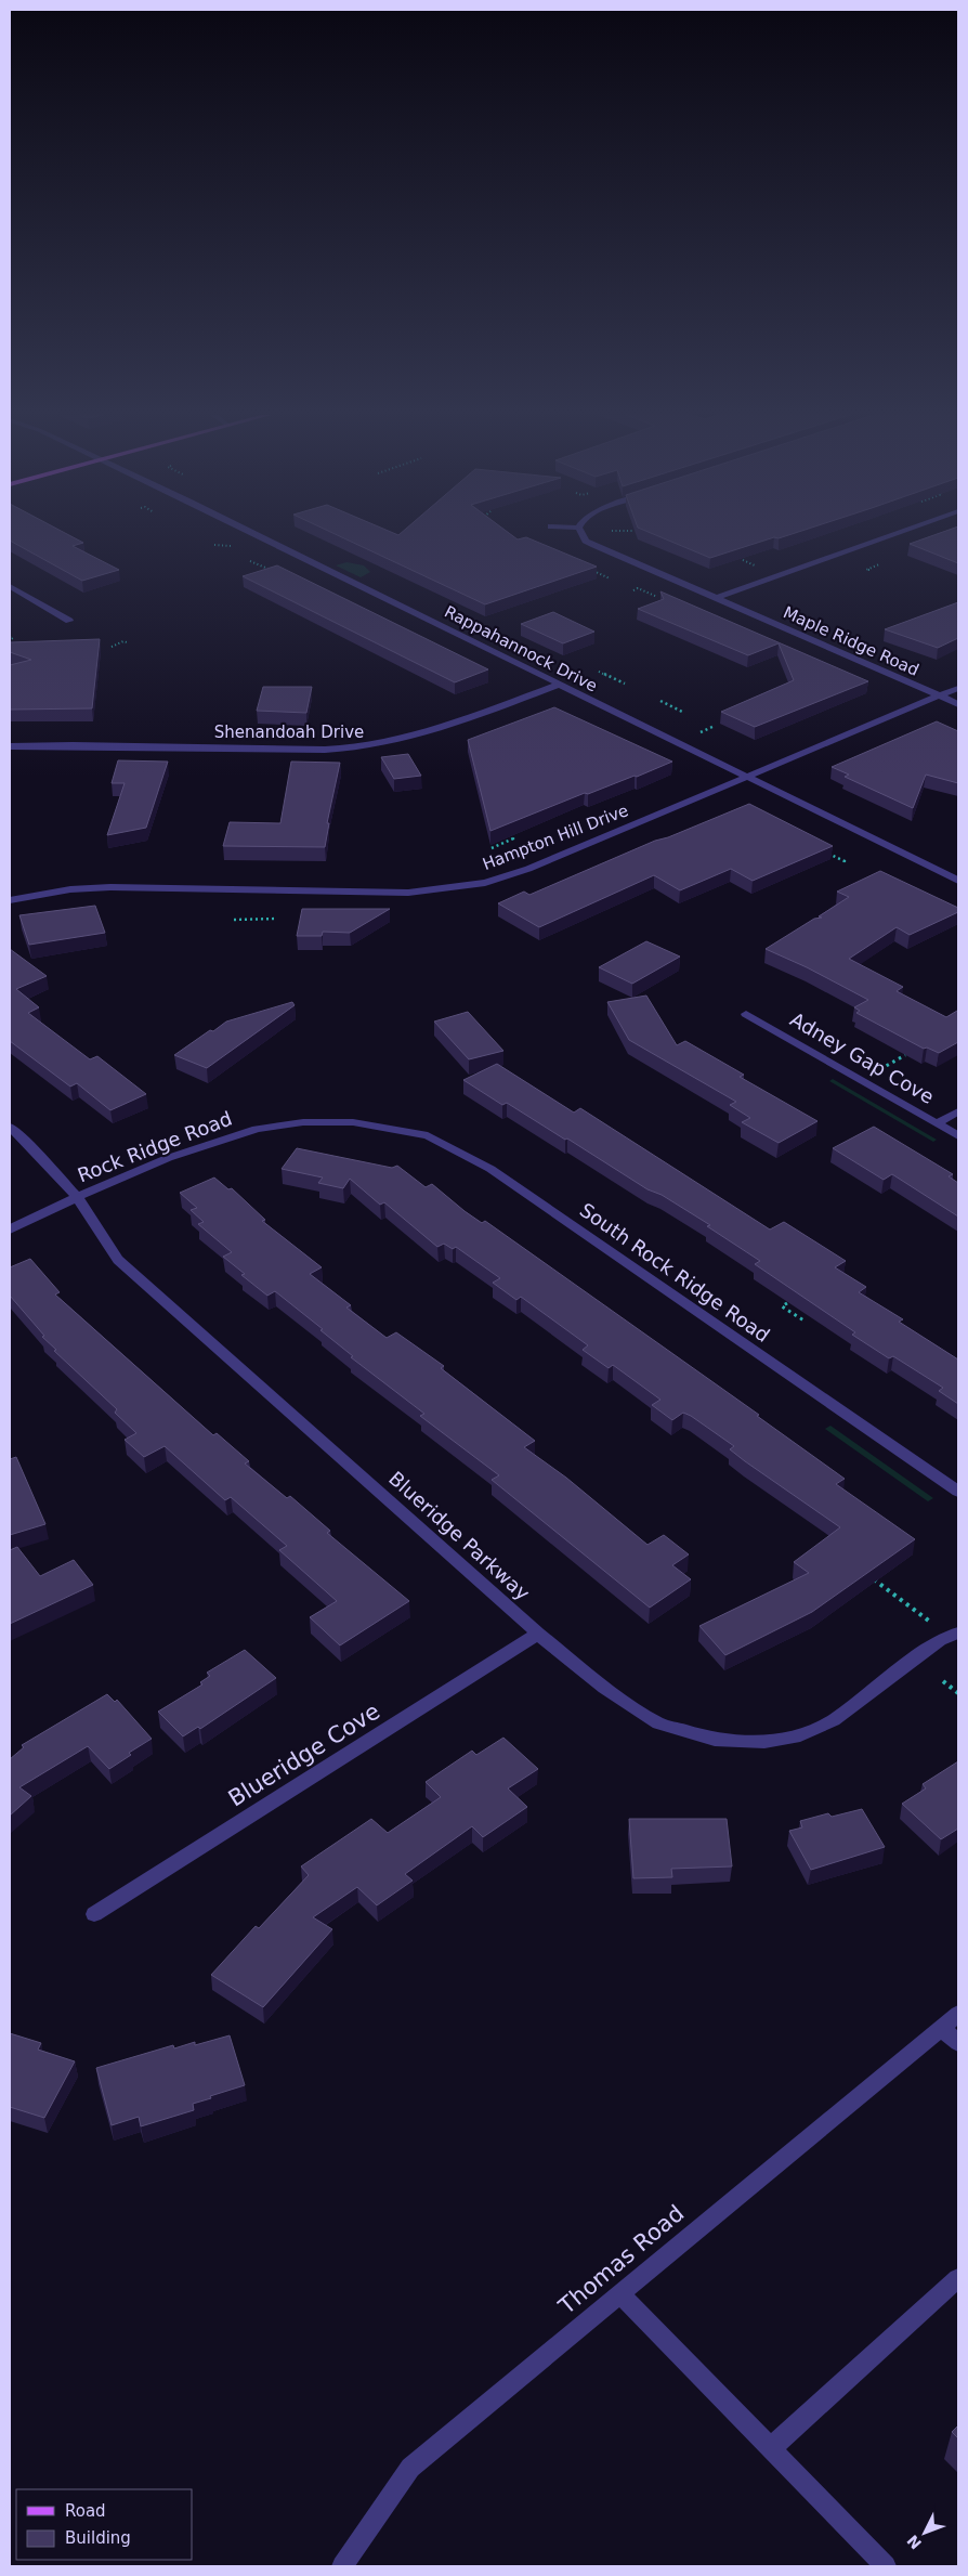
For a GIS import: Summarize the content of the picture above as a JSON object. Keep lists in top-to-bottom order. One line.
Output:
{"streets":{"street":["Maple Ridge Road","Rappahannock Drive","Shenandoah Drive","Hampton Hill Drive","Adney Gap Cove","Rock Ridge Road","South Rock Ridge Road","Blueridge Parkway","Blueridge Cove","Thomas Road"]},"crossings":[["Maple Ridge Road","Hampton Hill Drive"],["Rappahannock Drive","Shenandoah Drive"],["Rappahannock Drive","Hampton Hill Drive"],["Rock Ridge Road","South Rock Ridge Road"],["Rock Ridge Road","Blueridge Parkway"],["Blueridge Parkway","Blueridge Cove"]],"legend":["Road","Building"],"north":"bottom left"}
